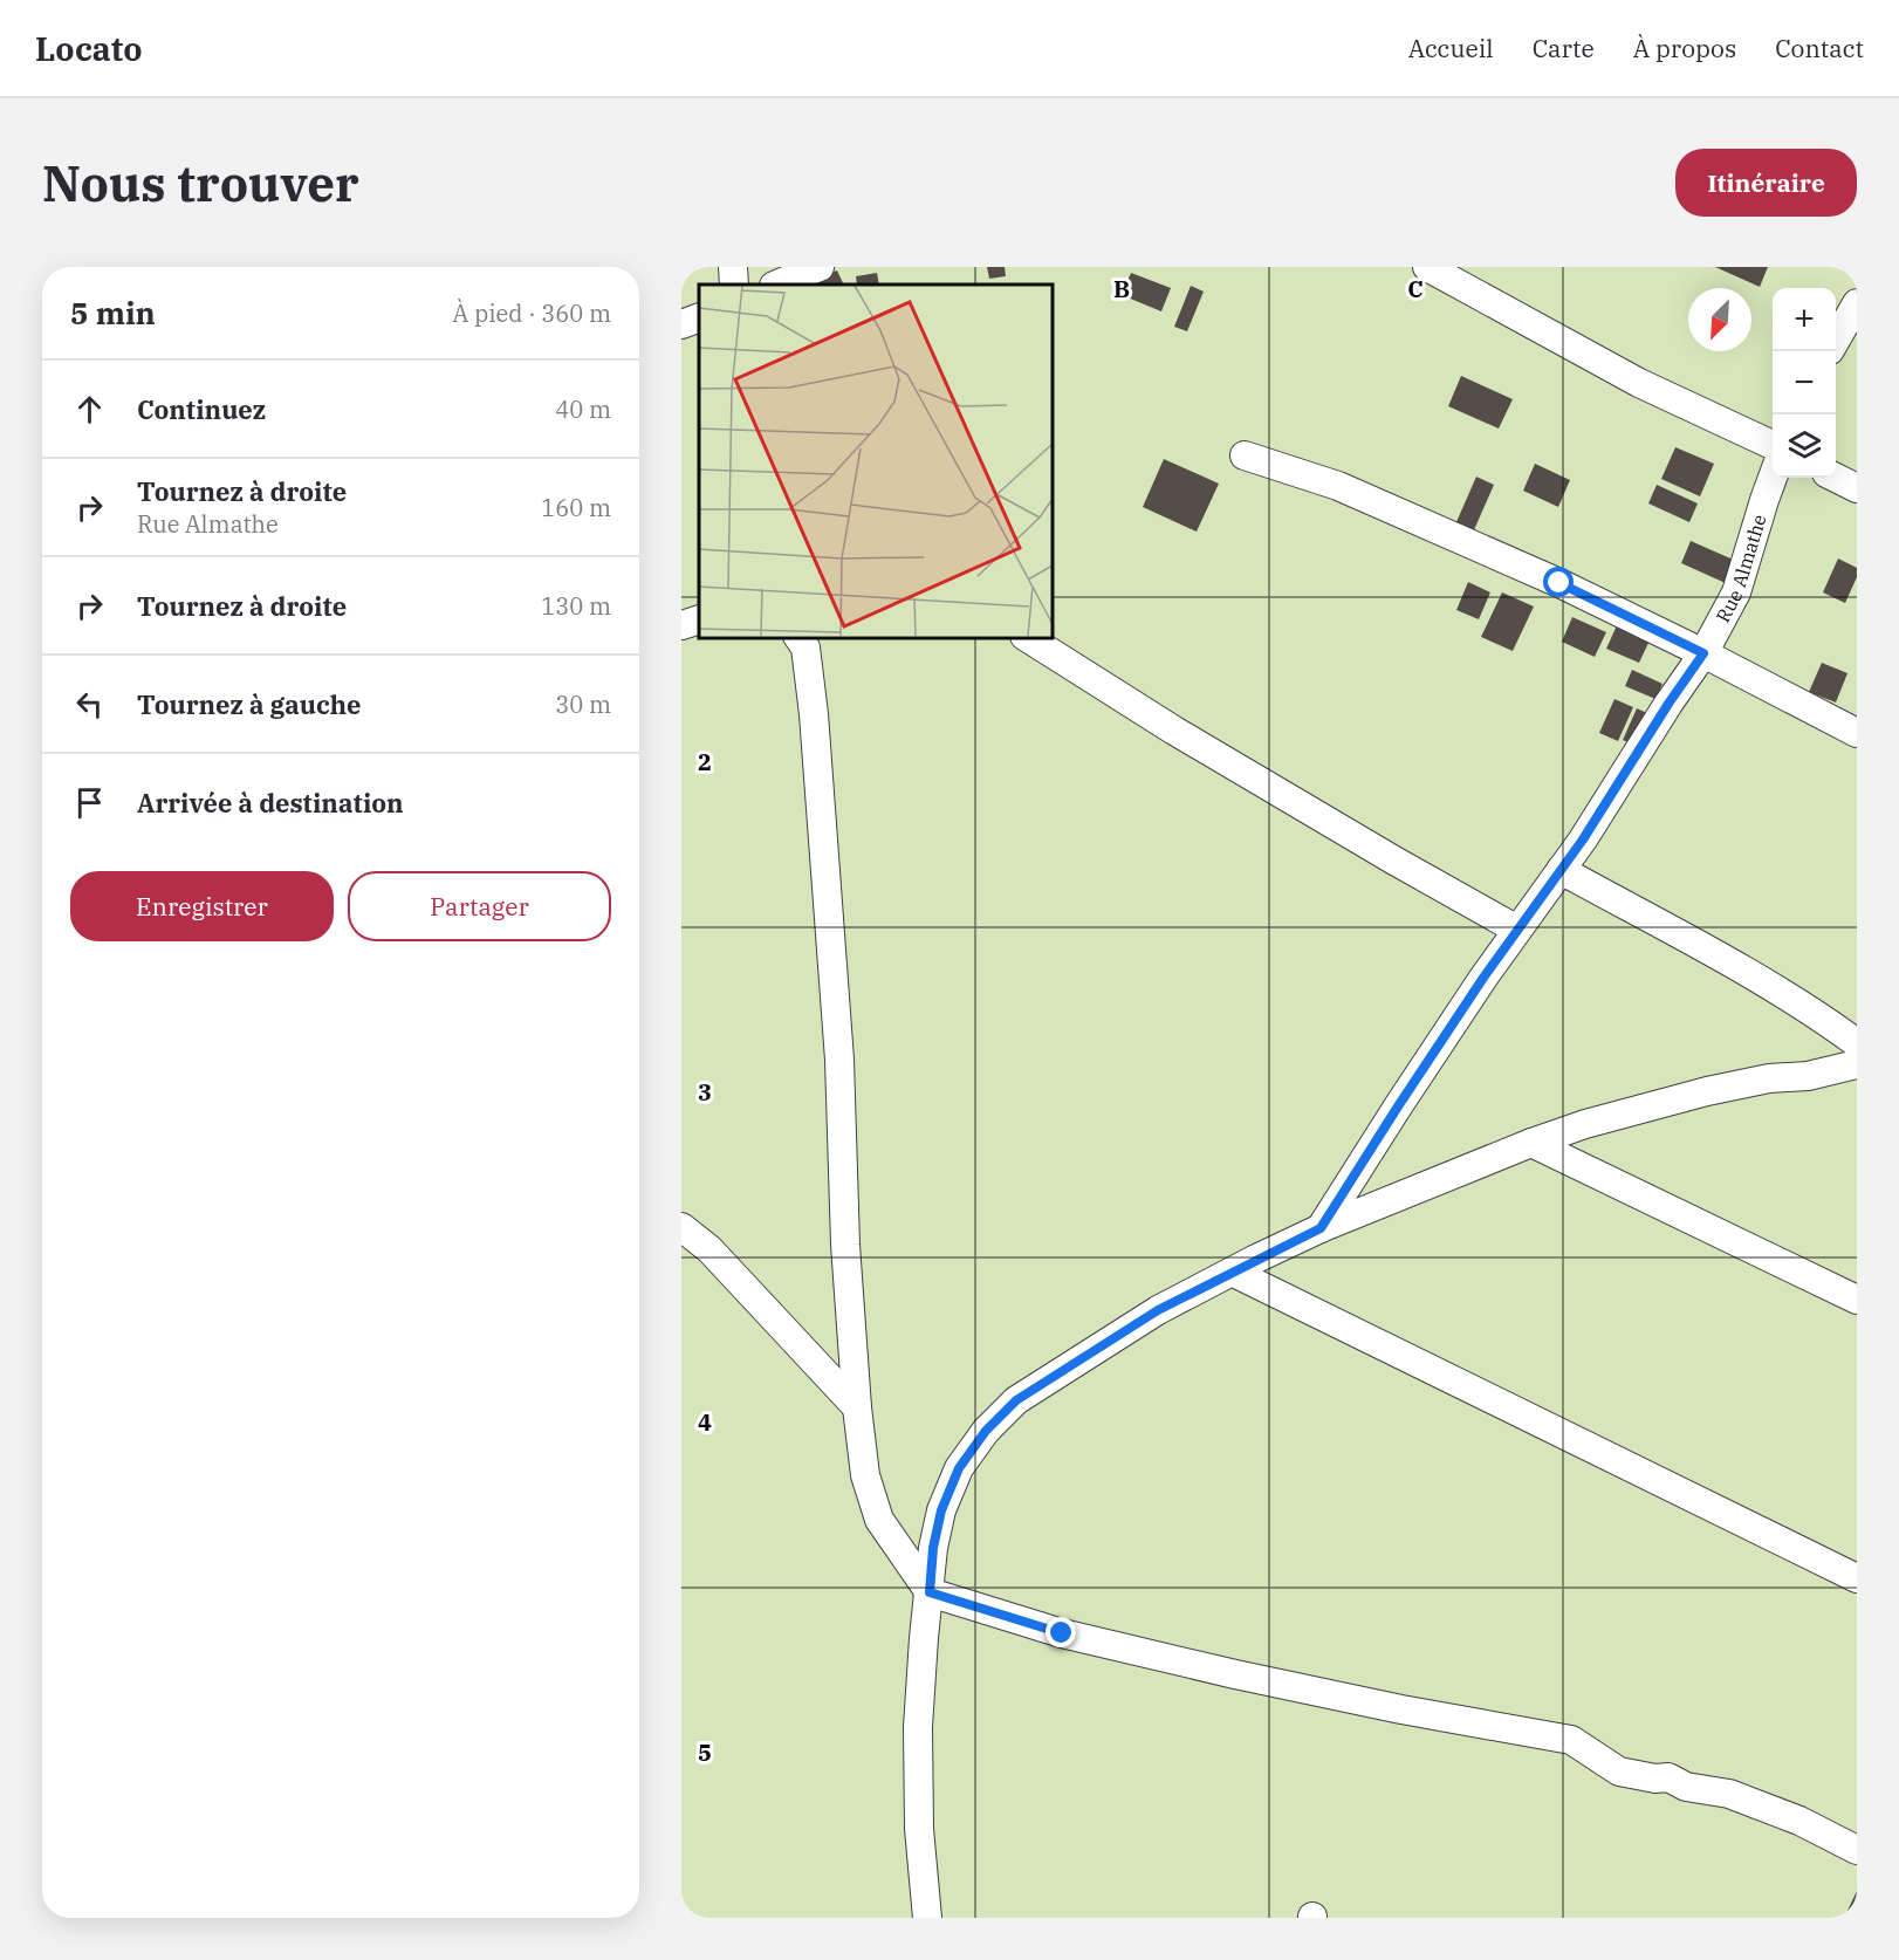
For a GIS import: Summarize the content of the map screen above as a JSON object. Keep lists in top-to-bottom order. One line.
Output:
{"streets":{"street":["Rue Almathe"]},"north":"bottom left","page":{"header":"Locato","nav":["Accueil","Carte","À propos","Contact"],"buttons":["Itinéraire",["Enregistrer","Partager"]],"title":"Nous trouver","heading":["5 min","À pied · 360 m"],"map_buttons":["+","−"],"list":[["Continuez","40 m"],["Tournez à droite","Rue Almathe","160 m"],["Tournez à droite","130 m"],["Tournez à gauche","30 m"],"Arrivée à destination"]},"grid":{"columns":["B","C"],"rows":["2","3","4","5"]}}
